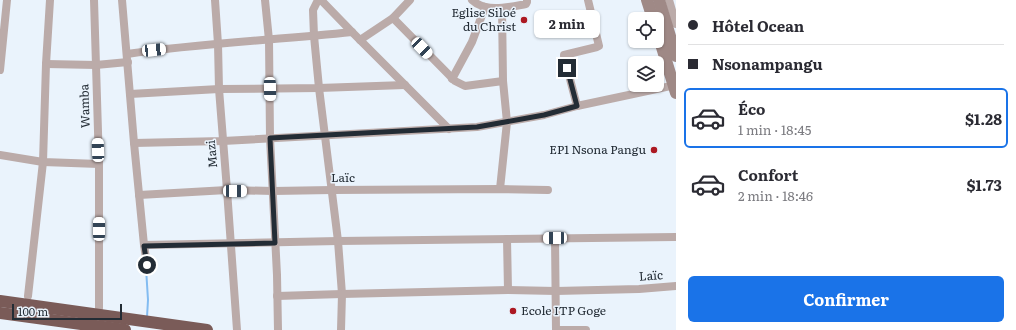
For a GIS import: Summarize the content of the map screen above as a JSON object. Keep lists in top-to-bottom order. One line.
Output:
{"streets":{"street":["Wamba","Mazi","Laïc"]},"crossings":[["Mazi","Laïc"]],"places":["Eglise Siloé du Christ","EP1 Nsona Pangu","Ecole ITP Goge"],"scale_bar":"100 m","page":{"banner":["Hôtel Ocean","Nsonampangu"],"bubble":"2 min","list":[{"name":"Éco","note":"1 min · 18:45","value":"$1.28"},{"name":"Confort","note":"2 min · 18:46","value":"$1.73"}],"buttons":"Confirmer","scale":"100 m"}}
